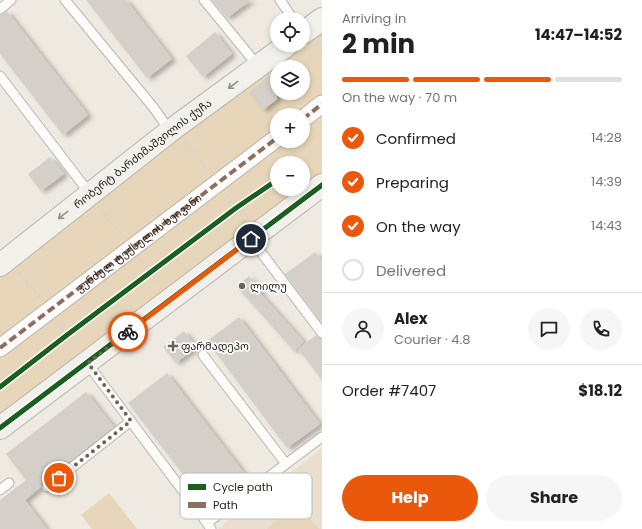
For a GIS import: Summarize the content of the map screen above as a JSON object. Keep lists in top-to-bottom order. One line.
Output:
{"streets":{"street":["რობერტ ბარძიმაშვილის ქუჩა","კუნძულ ტექსელის ხეივანი"]},"places":{"other":["ლილუ"],"health":["ფარმადეპო"]},"legend":["Cycle path","Path"],"page":{"heading":["2 min","Arriving in","14:47–14:52"],"panel":["Alex","Courier · 4.8","Order #7407","$18.12"],"map_buttons":["+","−"],"bar":"On the way · 70 m","list":[["Confirmed","14:28"],["Preparing","14:39"],["On the way","14:43"],"Delivered"],"buttons":["Help","Share"]}}
